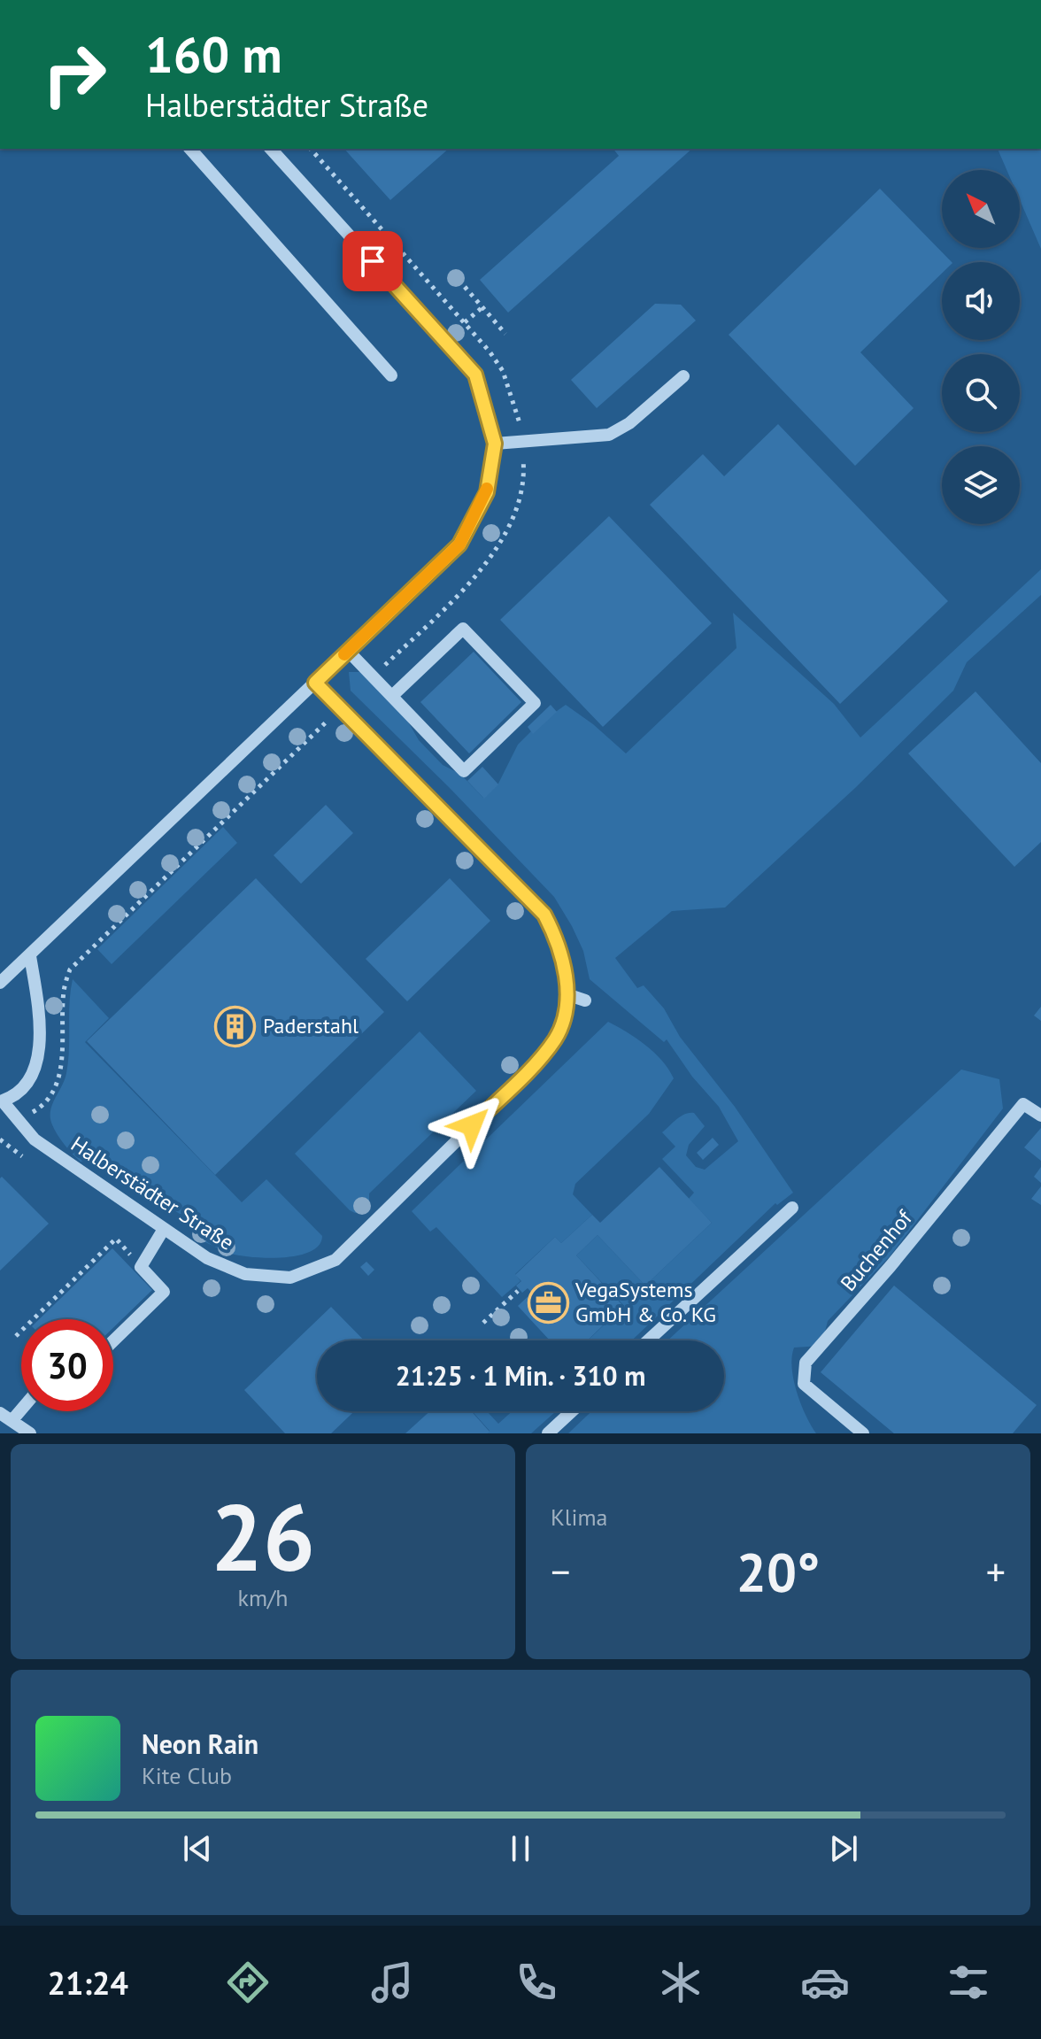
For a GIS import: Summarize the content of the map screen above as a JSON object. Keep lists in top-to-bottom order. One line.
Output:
{"streets":{"street":["Halberstädter Straße","Buchenhof"]},"places":{"building":["Paderstahl"],"office":["VegaSystems GmbH & Co. KG"]},"north":"top left","page":{"turn":["160 m","Halberstädter Straße"],"limit":"30","trip":"21:25 · 1 Min. · 310 m","tile":[["26","km/h"],"Klima"],"heat":["−","20°","+"],"song":["Neon Rain","Kite Club"],"tabs":"21:24"}}
